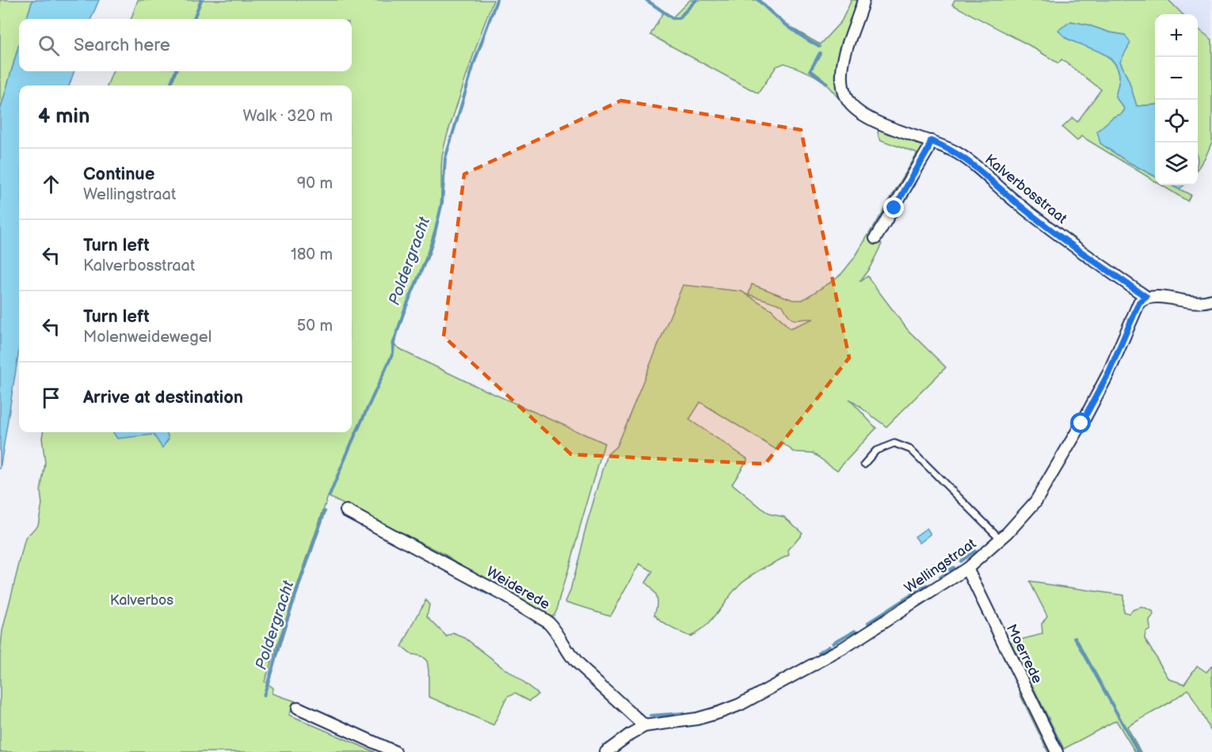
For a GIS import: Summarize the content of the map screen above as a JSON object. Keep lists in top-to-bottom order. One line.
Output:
{"streets":{"street":["Kalverbosstraat","Wellingstraat","Weiderede","Moerrede"]},"crossings":[["Kalverbosstraat","Wellingstraat"],["Wellingstraat","Weiderede"],["Wellingstraat","Moerrede"]],"water":["Poldergracht"],"parks":["Kalverbos"],"page":{"map_buttons":["+","−"],"search":"Search here","heading":["4 min","Walk · 320 m"],"list":[["Continue","Wellingstraat","90 m"],["Turn left","Kalverbosstraat","180 m"],["Turn left","Molenweidewegel","50 m"],"Arrive at destination"]}}
